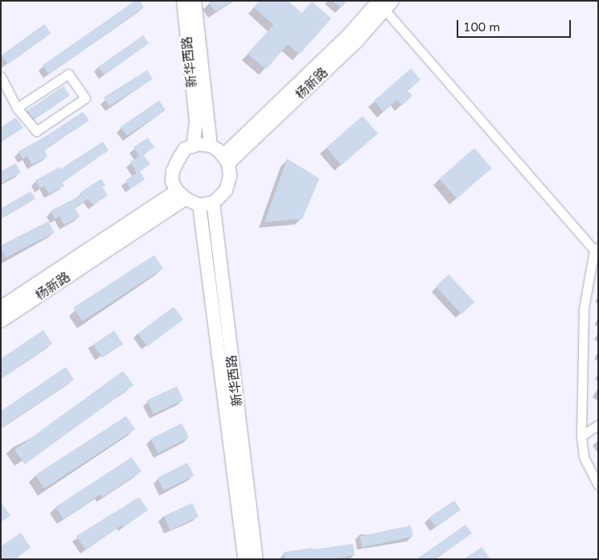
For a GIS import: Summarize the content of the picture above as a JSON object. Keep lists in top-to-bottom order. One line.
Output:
{"streets":{"main road":["新华西路","杨新路"]},"crossings":[["新华西路","杨新路"]],"scale_bar":"100 m"}
